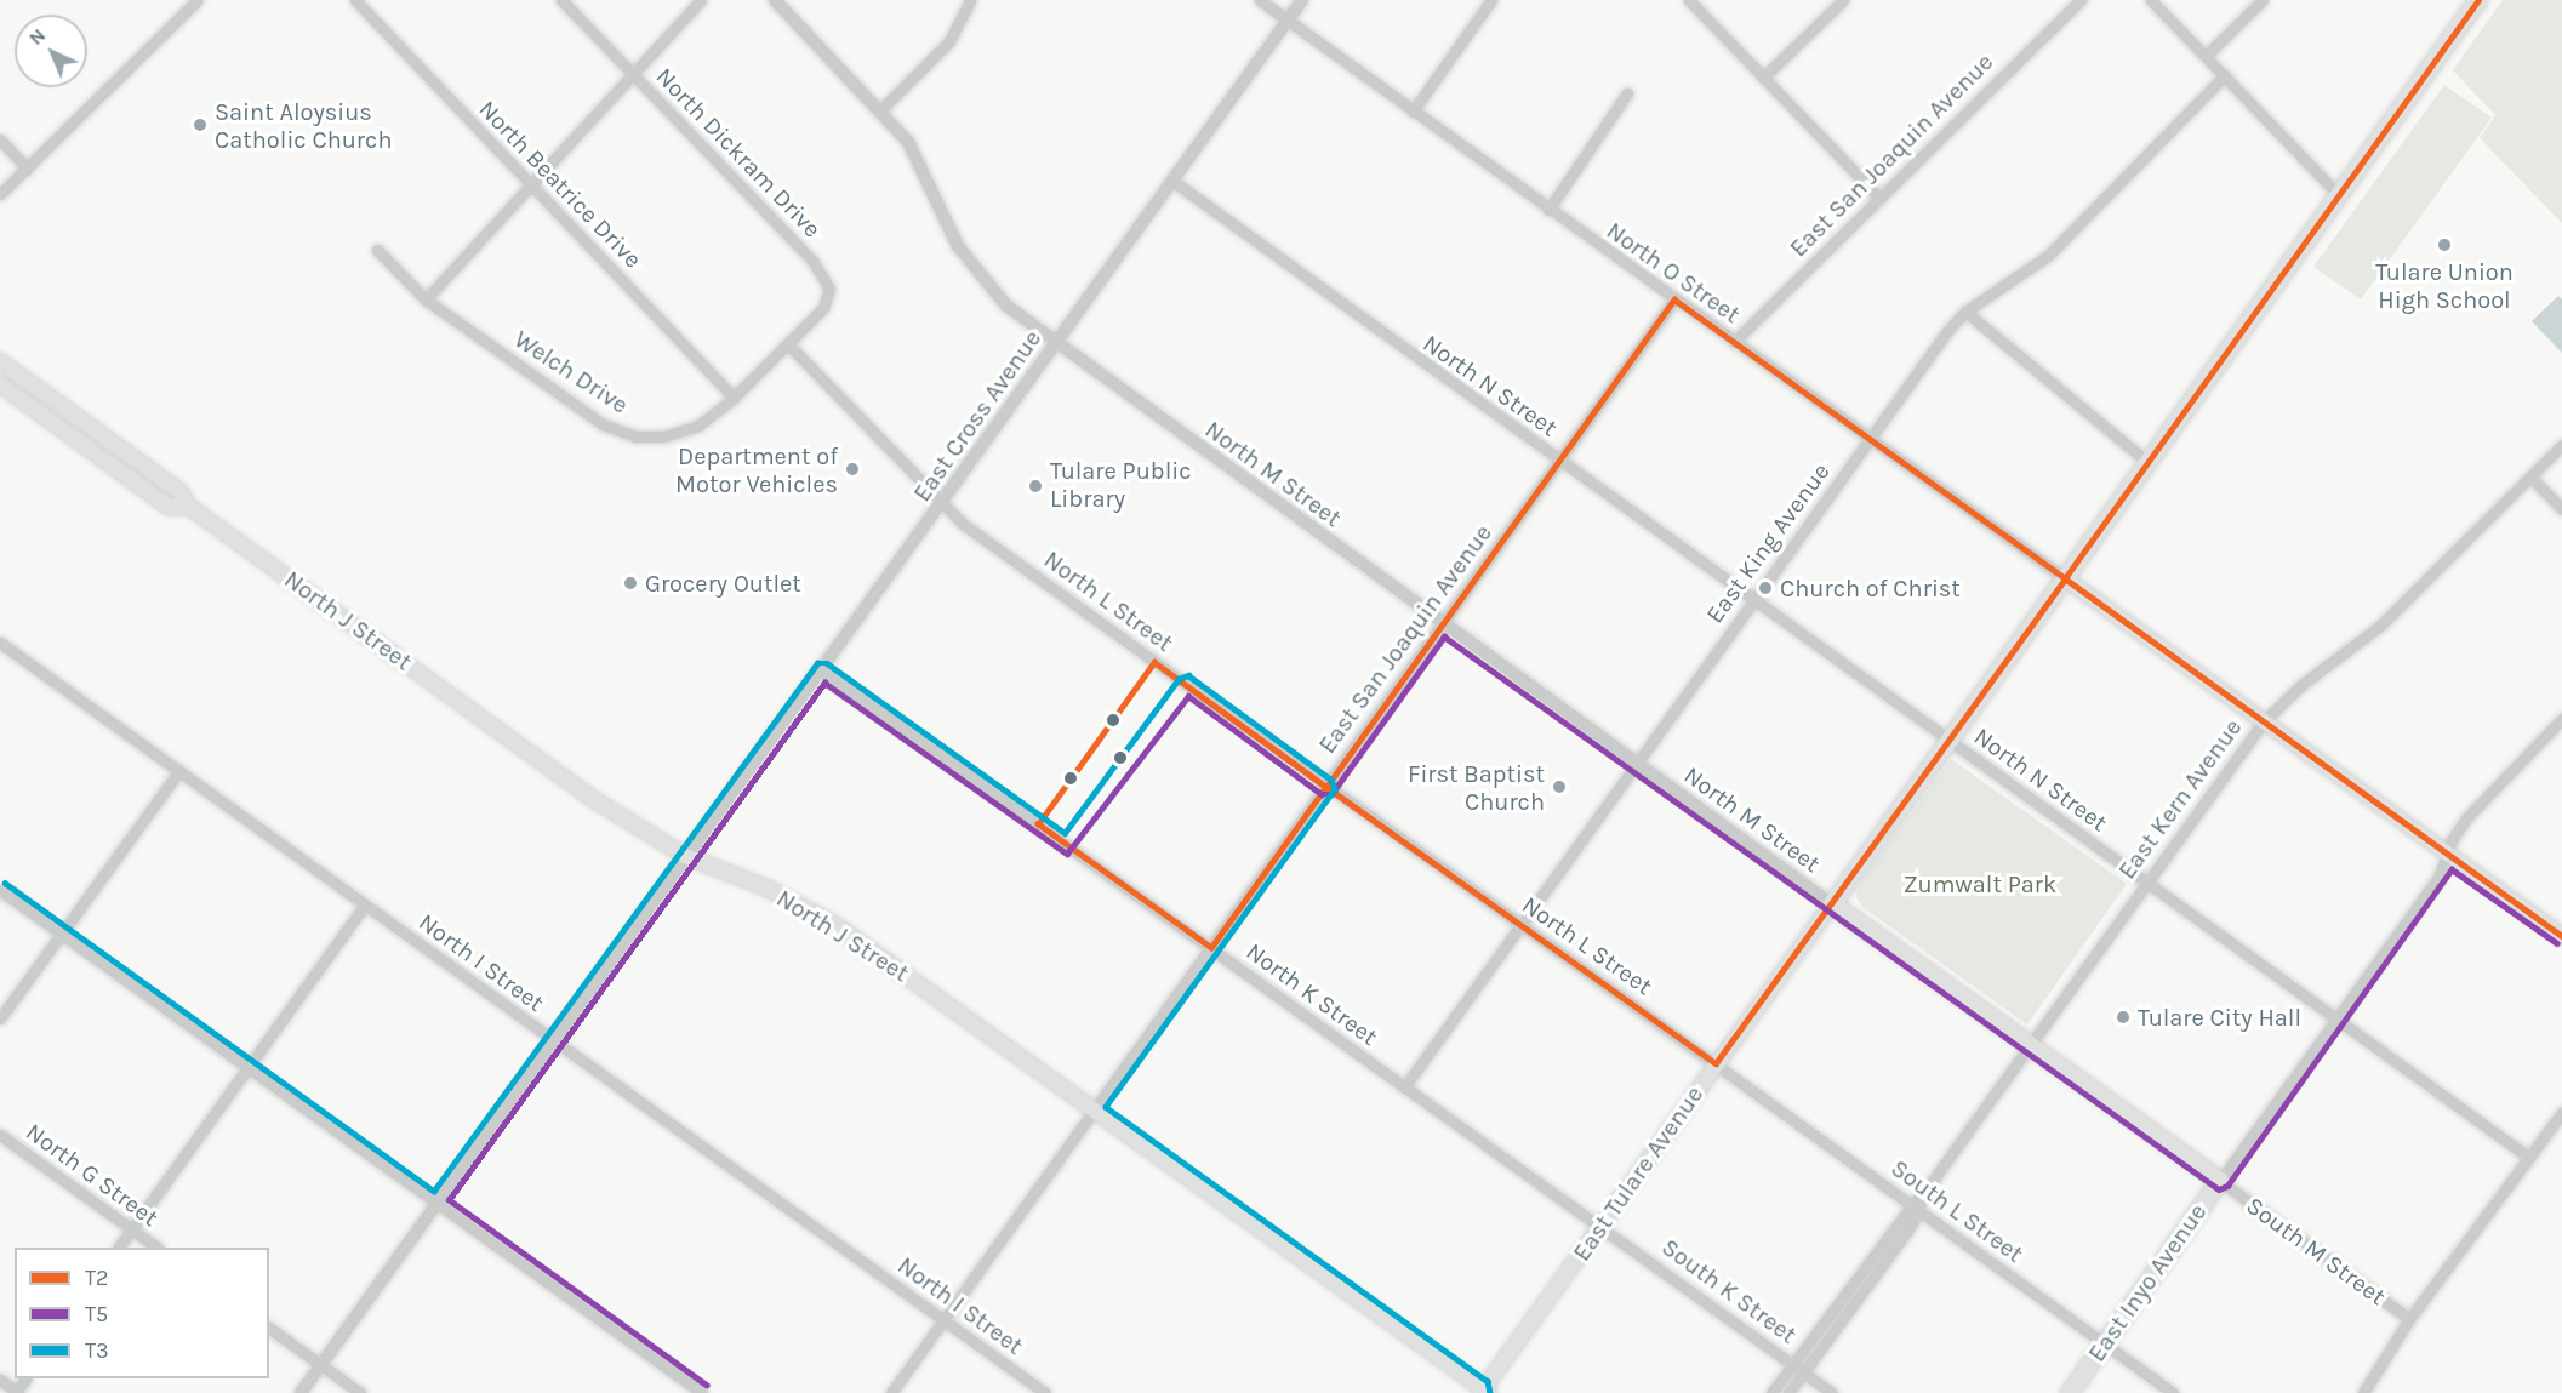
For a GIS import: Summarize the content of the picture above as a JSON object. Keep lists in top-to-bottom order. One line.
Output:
{"streets":{"main road":["North J Street","East Tulare Avenue","South M Street","East Inyo Avenue"],"street":["North Dickram Drive","East San Joaquin Avenue","North Beatrice Drive","North O Street","Welch Drive","North N Street","East Cross Avenue","North M Street","East King Avenue","North L Street","East Kern Avenue","North I Street","North K Street","North G Street","South L Street","South K Street"]},"crossings":[["North Dickram Drive","Welch Drive"],["North Dickram Drive","North L Street"],["East San Joaquin Avenue","North O Street"],["East San Joaquin Avenue","North N Street"],["East San Joaquin Avenue","North M Street"],["East San Joaquin Avenue","North L Street"],["East San Joaquin Avenue","North J Street"],["East San Joaquin Avenue","North I Street"],["East San Joaquin Avenue","North K Street"],["North Beatrice Drive","Welch Drive"],["North O Street","East Cross Avenue"],["North O Street","East King Avenue"],["North O Street","East Tulare Avenue"],["Welch Drive","North L Street"],["North N Street","East Cross Avenue"],["North N Street","East King Avenue"],["North N Street","East Kern Avenue"],["North N Street","East Tulare Avenue"],["North N Street","East Inyo Avenue"],["East Cross Avenue","North M Street"],["East Cross Avenue","North L Street"],["East Cross Avenue","North J Street"],["East Cross Avenue","North I Street"],["East Cross Avenue","North K Street"],["North M Street","East King Avenue"],["North M Street","East Tulare Avenue"],["North M Street","South M Street"],["East King Avenue","North L Street"],["East King Avenue","North K Street"],["North L Street","East Tulare Avenue"],["North L Street","South L Street"],["North J Street","East Tulare Avenue"],["East Kern Avenue","South L Street"],["East Kern Avenue","South M Street"],["East Kern Avenue","South K Street"],["North K Street","East Tulare Avenue"],["North K Street","South K Street"],["East Tulare Avenue","South L Street"],["East Tulare Avenue","South M Street"],["East Tulare Avenue","South K Street"],["South L Street","East Inyo Avenue"],["South M Street","East Inyo Avenue"]],"parks":["Zumwalt Park"],"places":["Saint Aloysius Catholic Church","Tulare Union High School","Department of Motor Vehicles","Tulare Public Library","Grocery Outlet","Church of Christ","First Baptist Church","Tulare City Hall"],"lines":["transit line T2","transit line T5","transit line T3"],"legend":["T2","T5","T3"],"north":"top left"}
